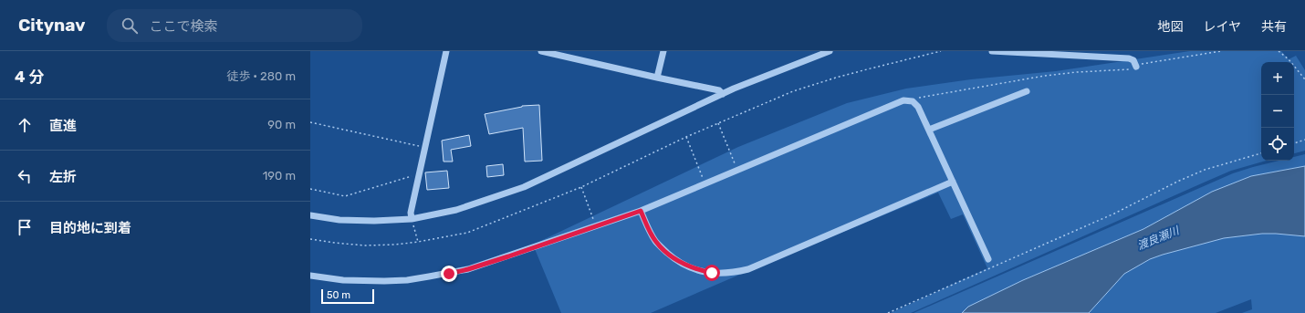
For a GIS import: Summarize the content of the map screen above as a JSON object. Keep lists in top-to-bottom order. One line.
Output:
{"water":["渡良瀬川"],"scale_bar":"50 m","page":{"header":"Citynav","search":"ここで検索","nav":["地図","レイヤ","共有"],"heading":["4 分","徒歩 · 280 m"],"map_buttons":["+","−"],"list":[["直進","90 m"],["左折","190 m"],"目的地に到着"],"scale":"50 m"}}
